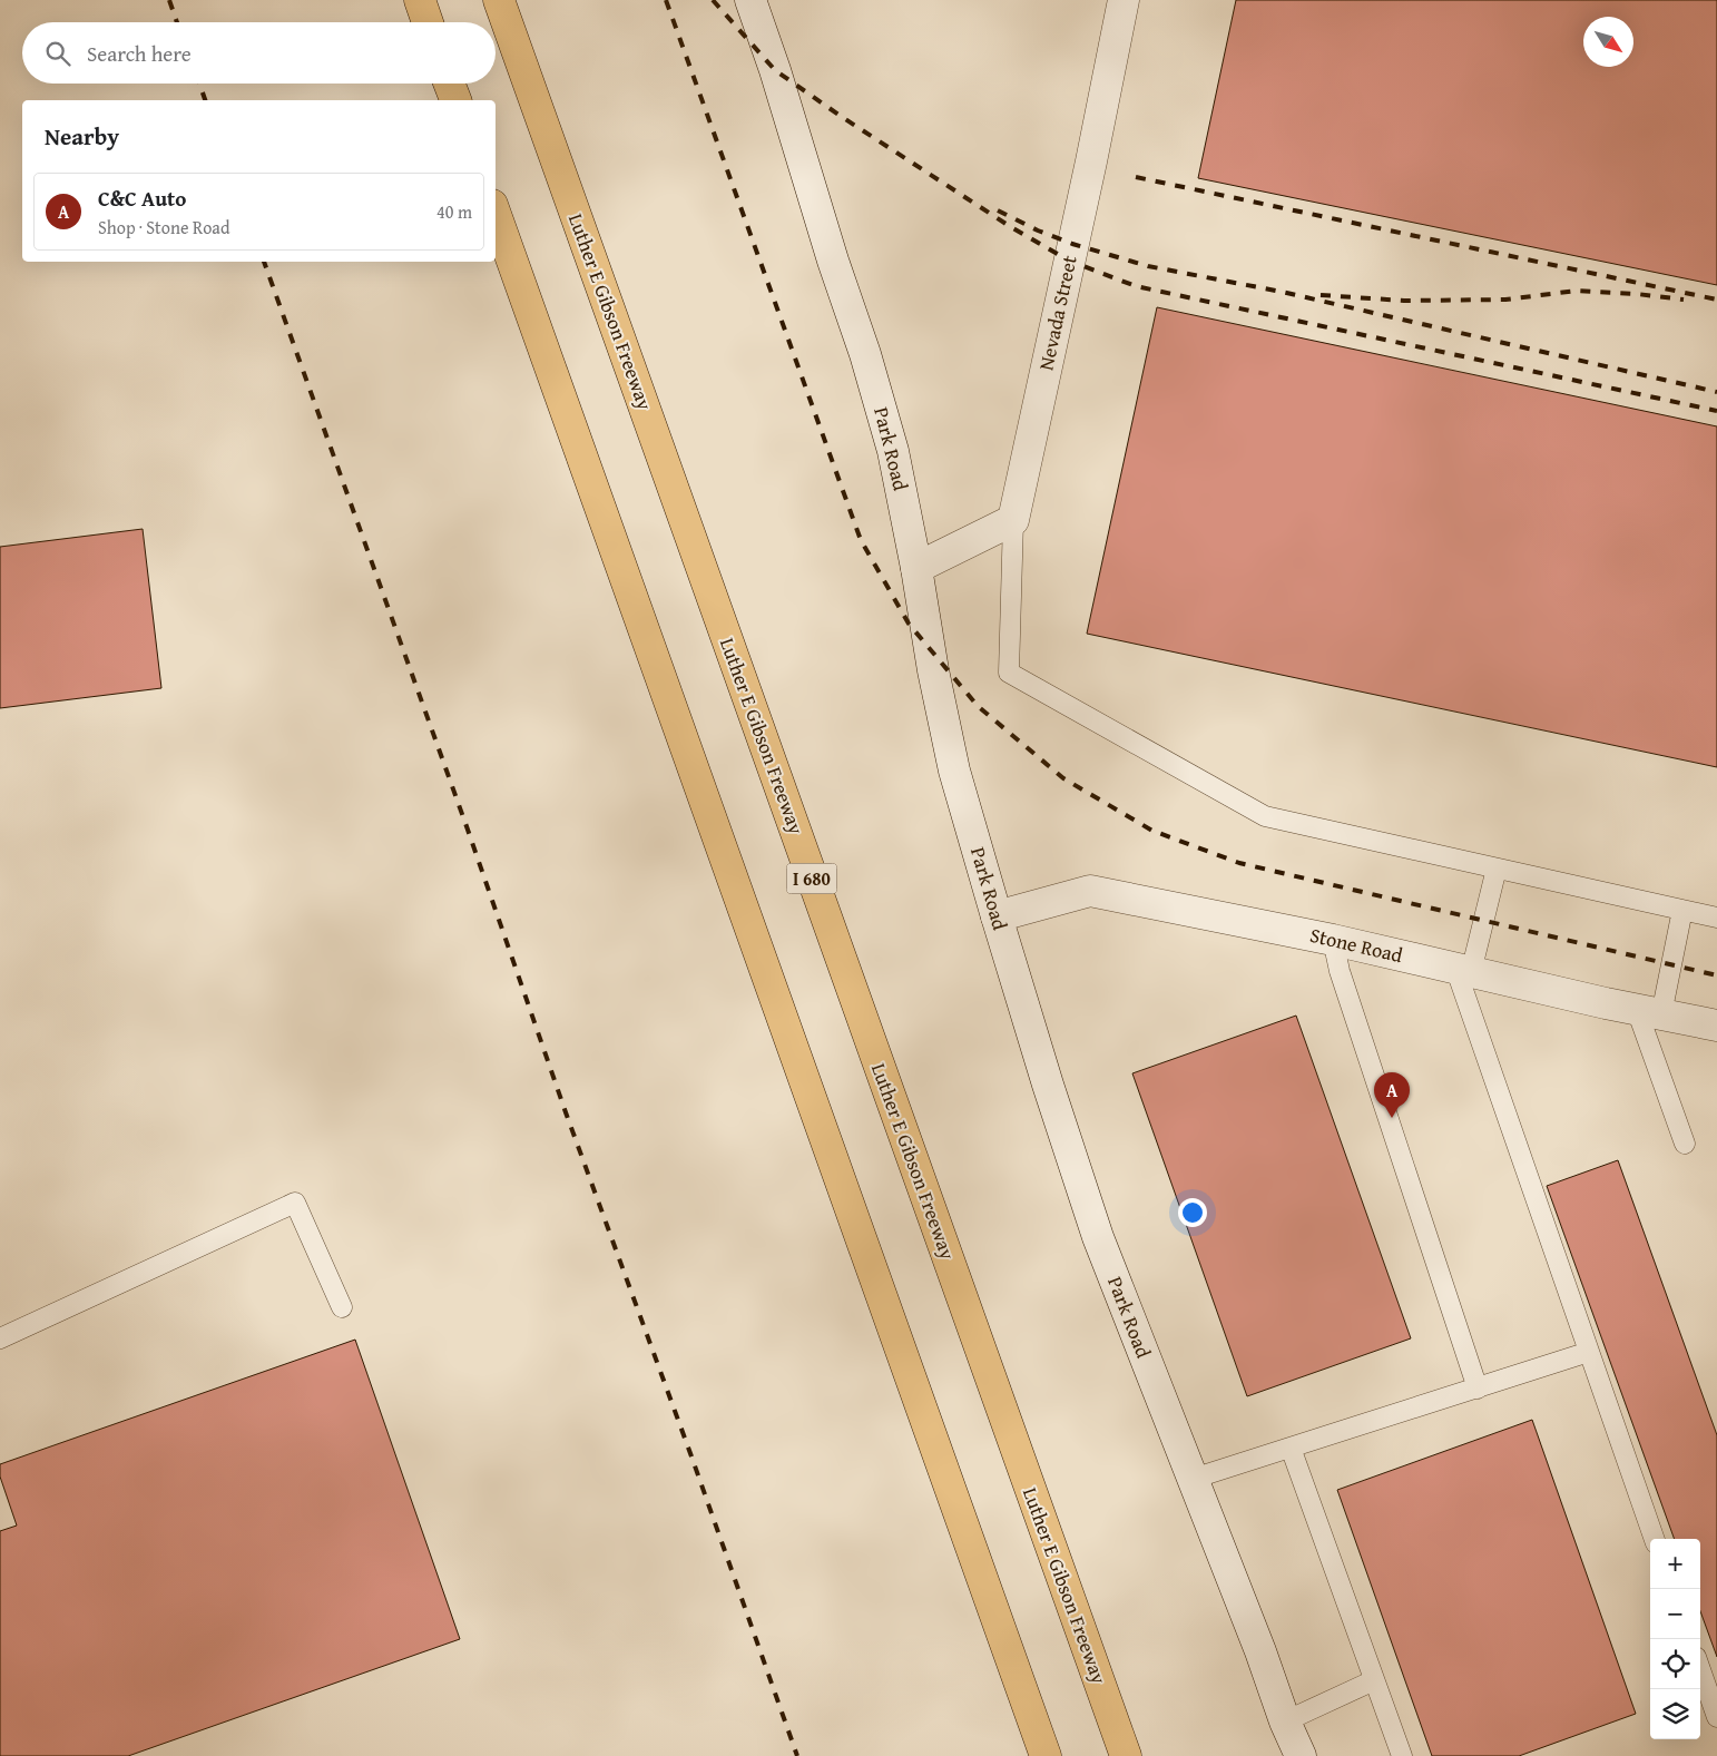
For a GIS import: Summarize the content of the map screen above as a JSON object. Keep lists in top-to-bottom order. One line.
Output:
{"streets":{"highway":["Luther E Gibson Freeway","I 680"],"street":["Nevada Street","Park Road","Stone Road"]},"crossings":[["Park Road","Stone Road"]],"north":"bottom right","page":{"search":"Search here","heading":"Nearby","list":[{"mark":"A","name":"C&C Auto","note":"Shop · Stone Road","value":"40 m"}],"pins":"A","map_buttons":["+","−"]}}
